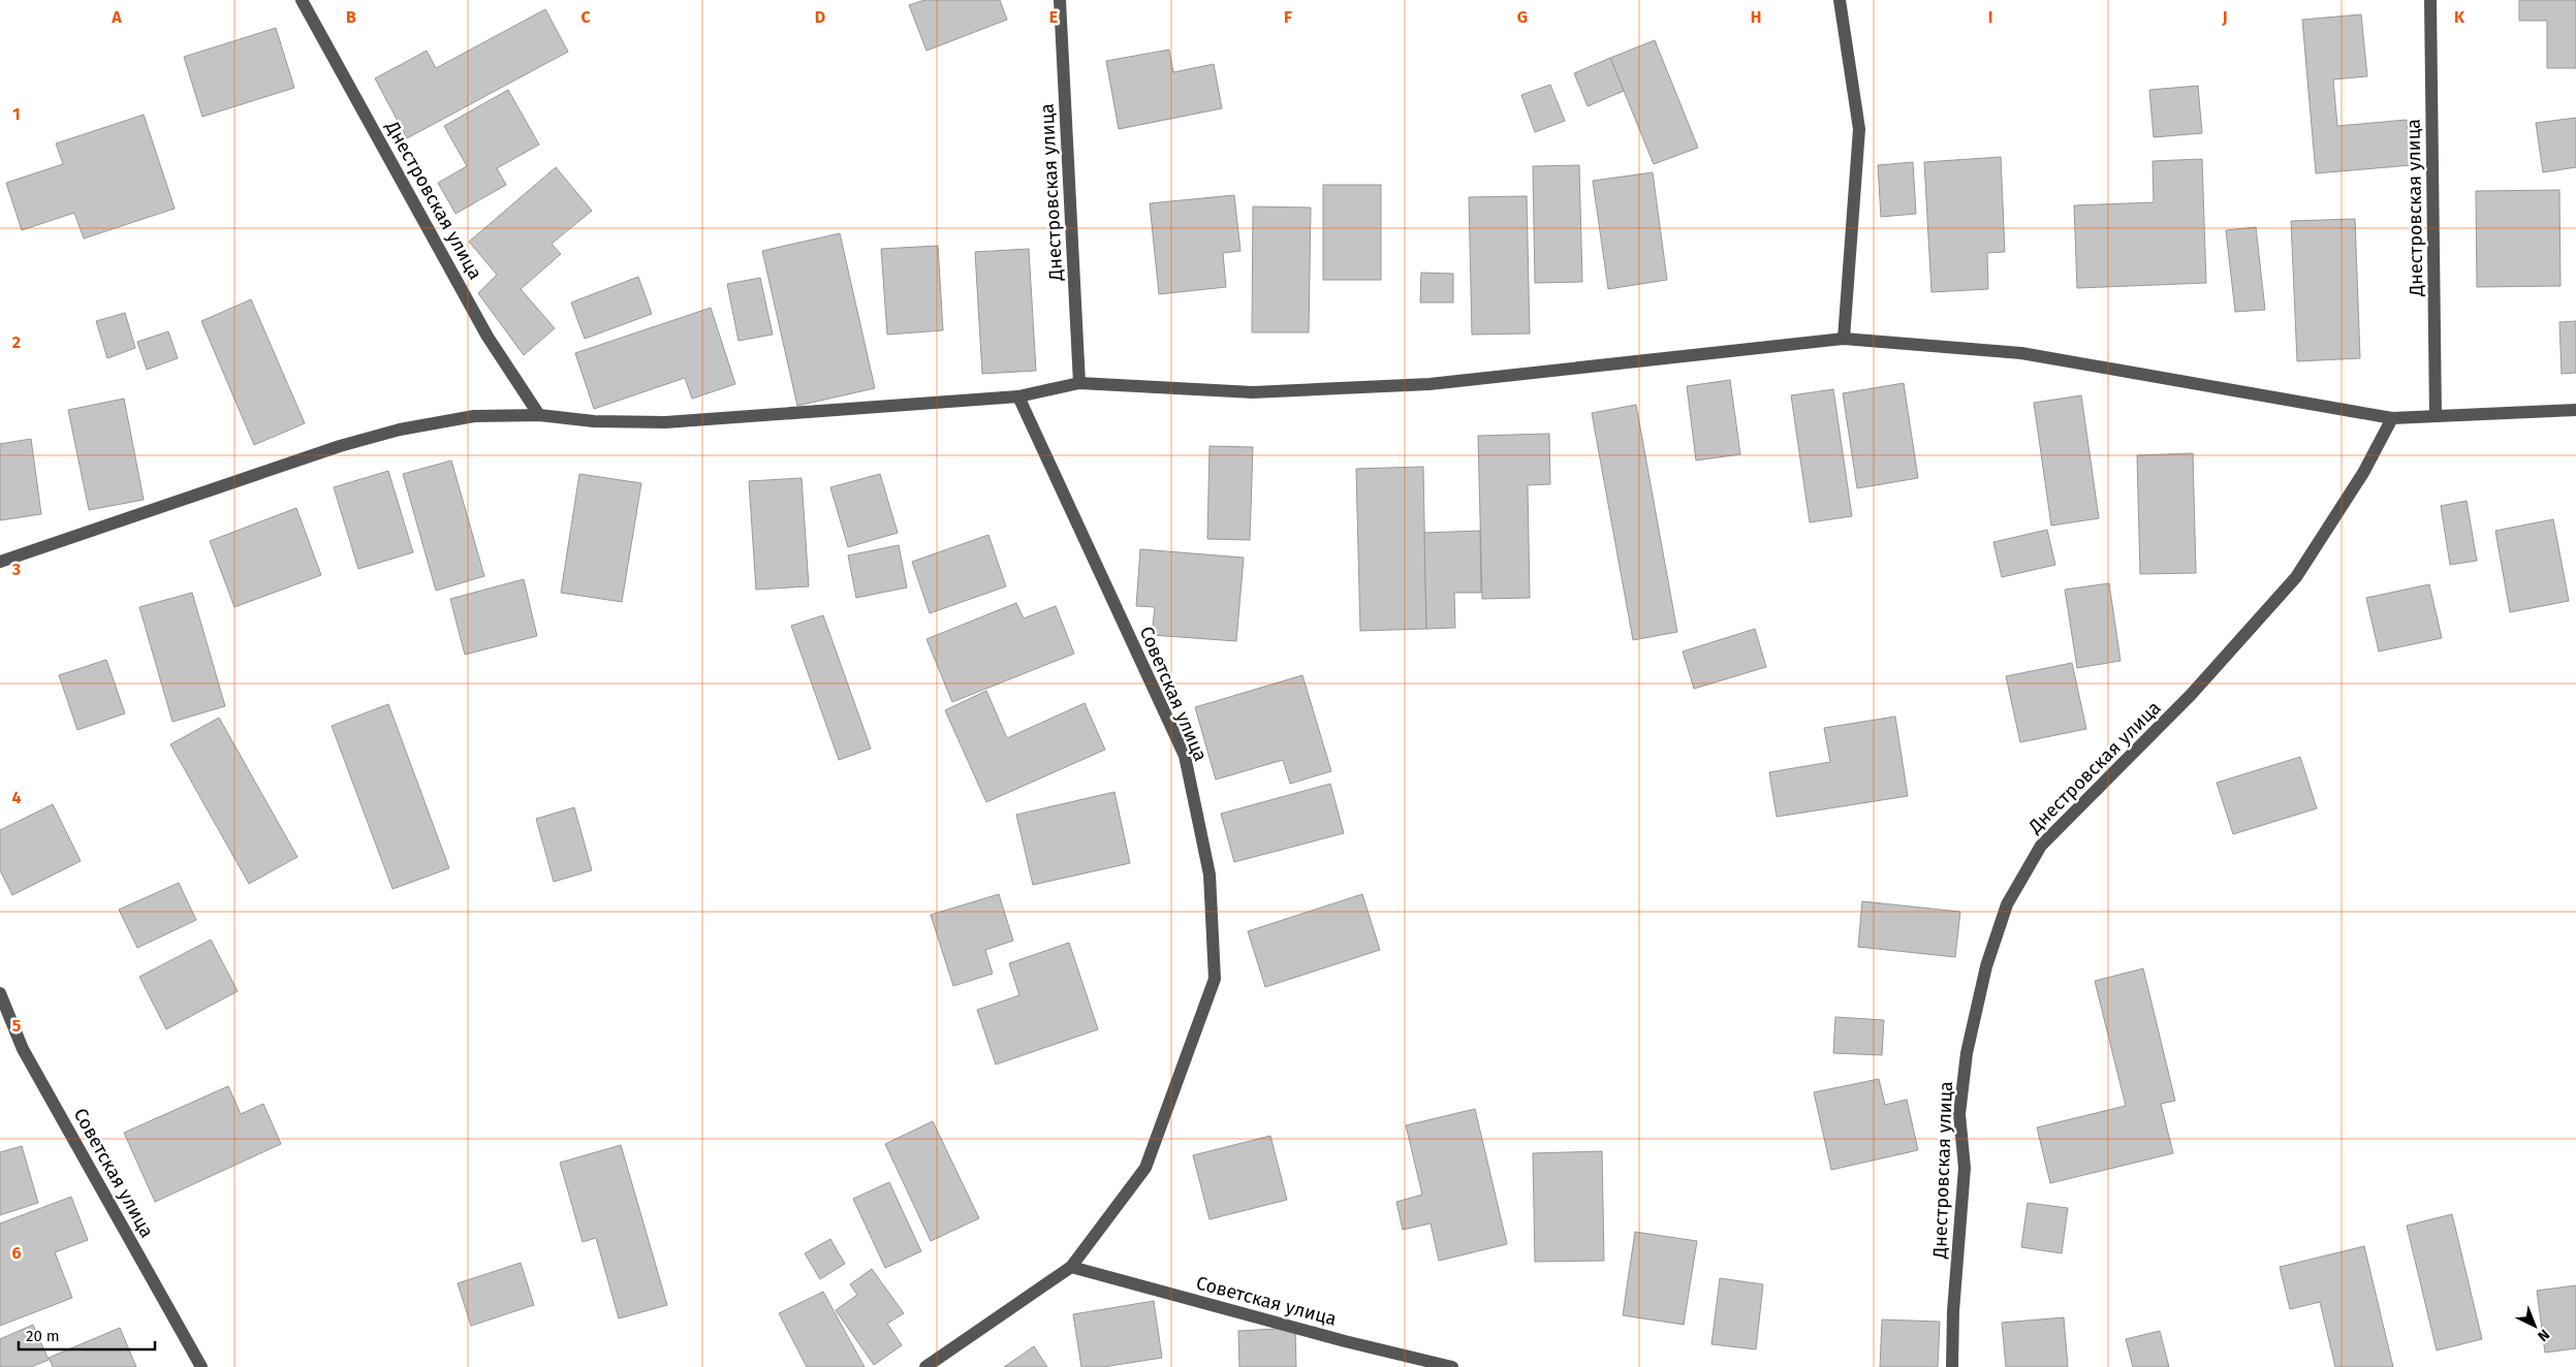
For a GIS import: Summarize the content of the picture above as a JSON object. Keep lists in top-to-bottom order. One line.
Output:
{"streets":{"street":["Днестровская улица","Советская улица"]},"scale_bar":"20 m","north":"bottom right","grid":{"columns":["A","B","C","D","E","F","G","H","I","J","K"],"rows":["1","2","3","4","5","6"]}}
